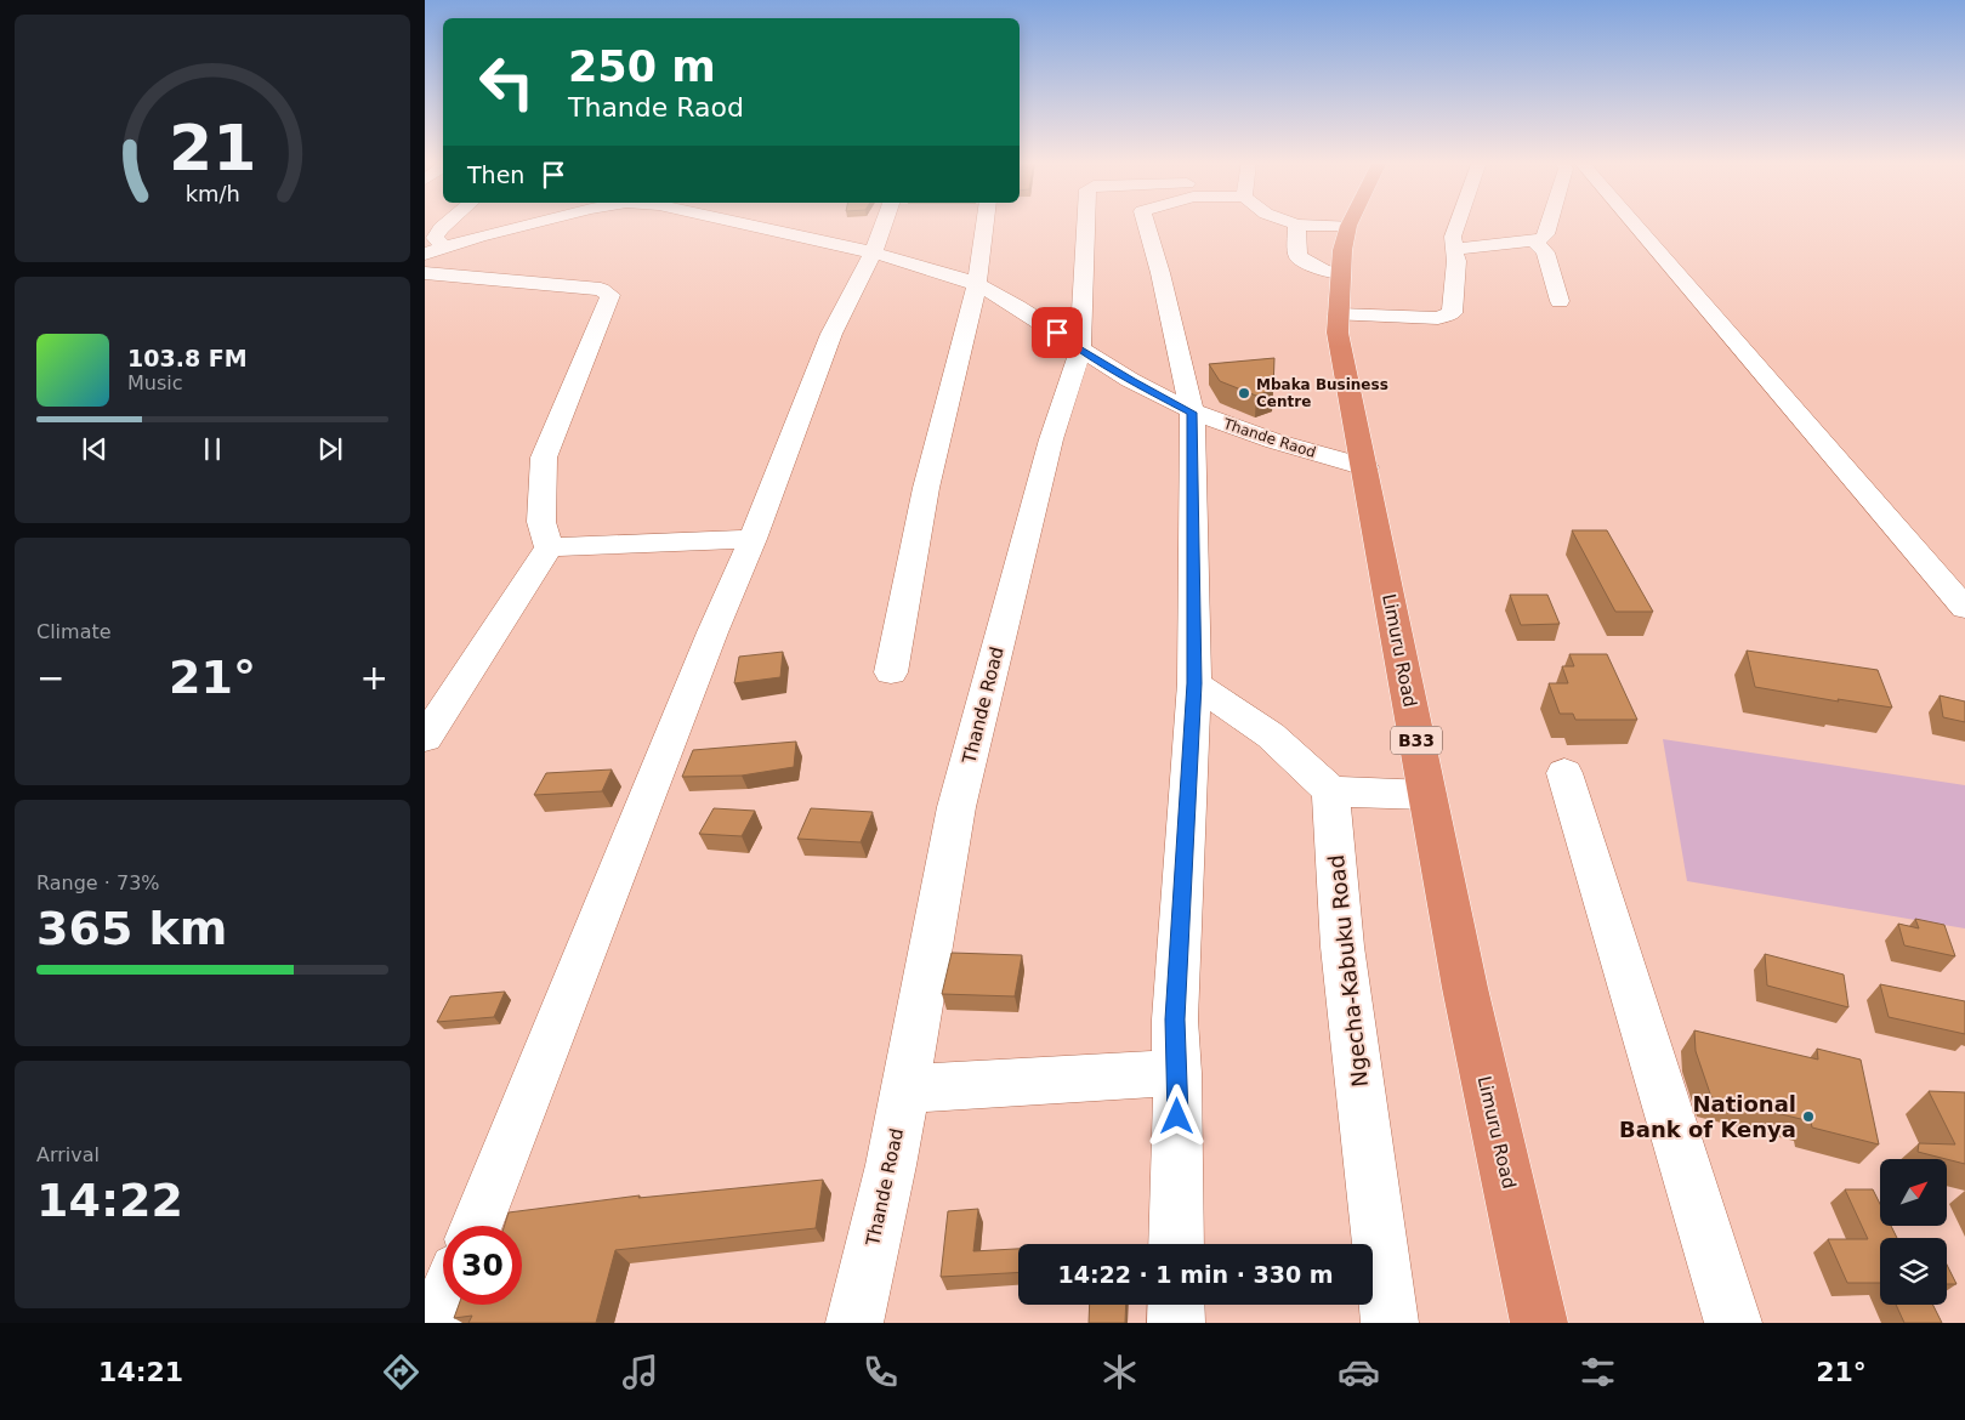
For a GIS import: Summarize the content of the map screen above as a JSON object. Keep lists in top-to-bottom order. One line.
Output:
{"streets":{"highway":["Limuru Road","B33"],"street":["Thande Raod","Thande Road","Ngecha-Kabuku Road"]},"crossings":[["Thande Raod","Limuru Road"],["Thande Raod","Thande Road"]],"places":["Mbaka Business Centre","National Bank of Kenya"],"north":"top right","page":{"turn":["250 m","Thande Raod"],"then":"Then","song":["103.8 FM","Music"],"tile":["Climate",["Range · 73%","365 km"],["Arrival","14:22"]],"heat":["−","21°","+"],"limit":"30","trip":"14:22 · 1 min · 330 m","tabs":["14:21","21°"],"gauge":["21","km/h"]}}
